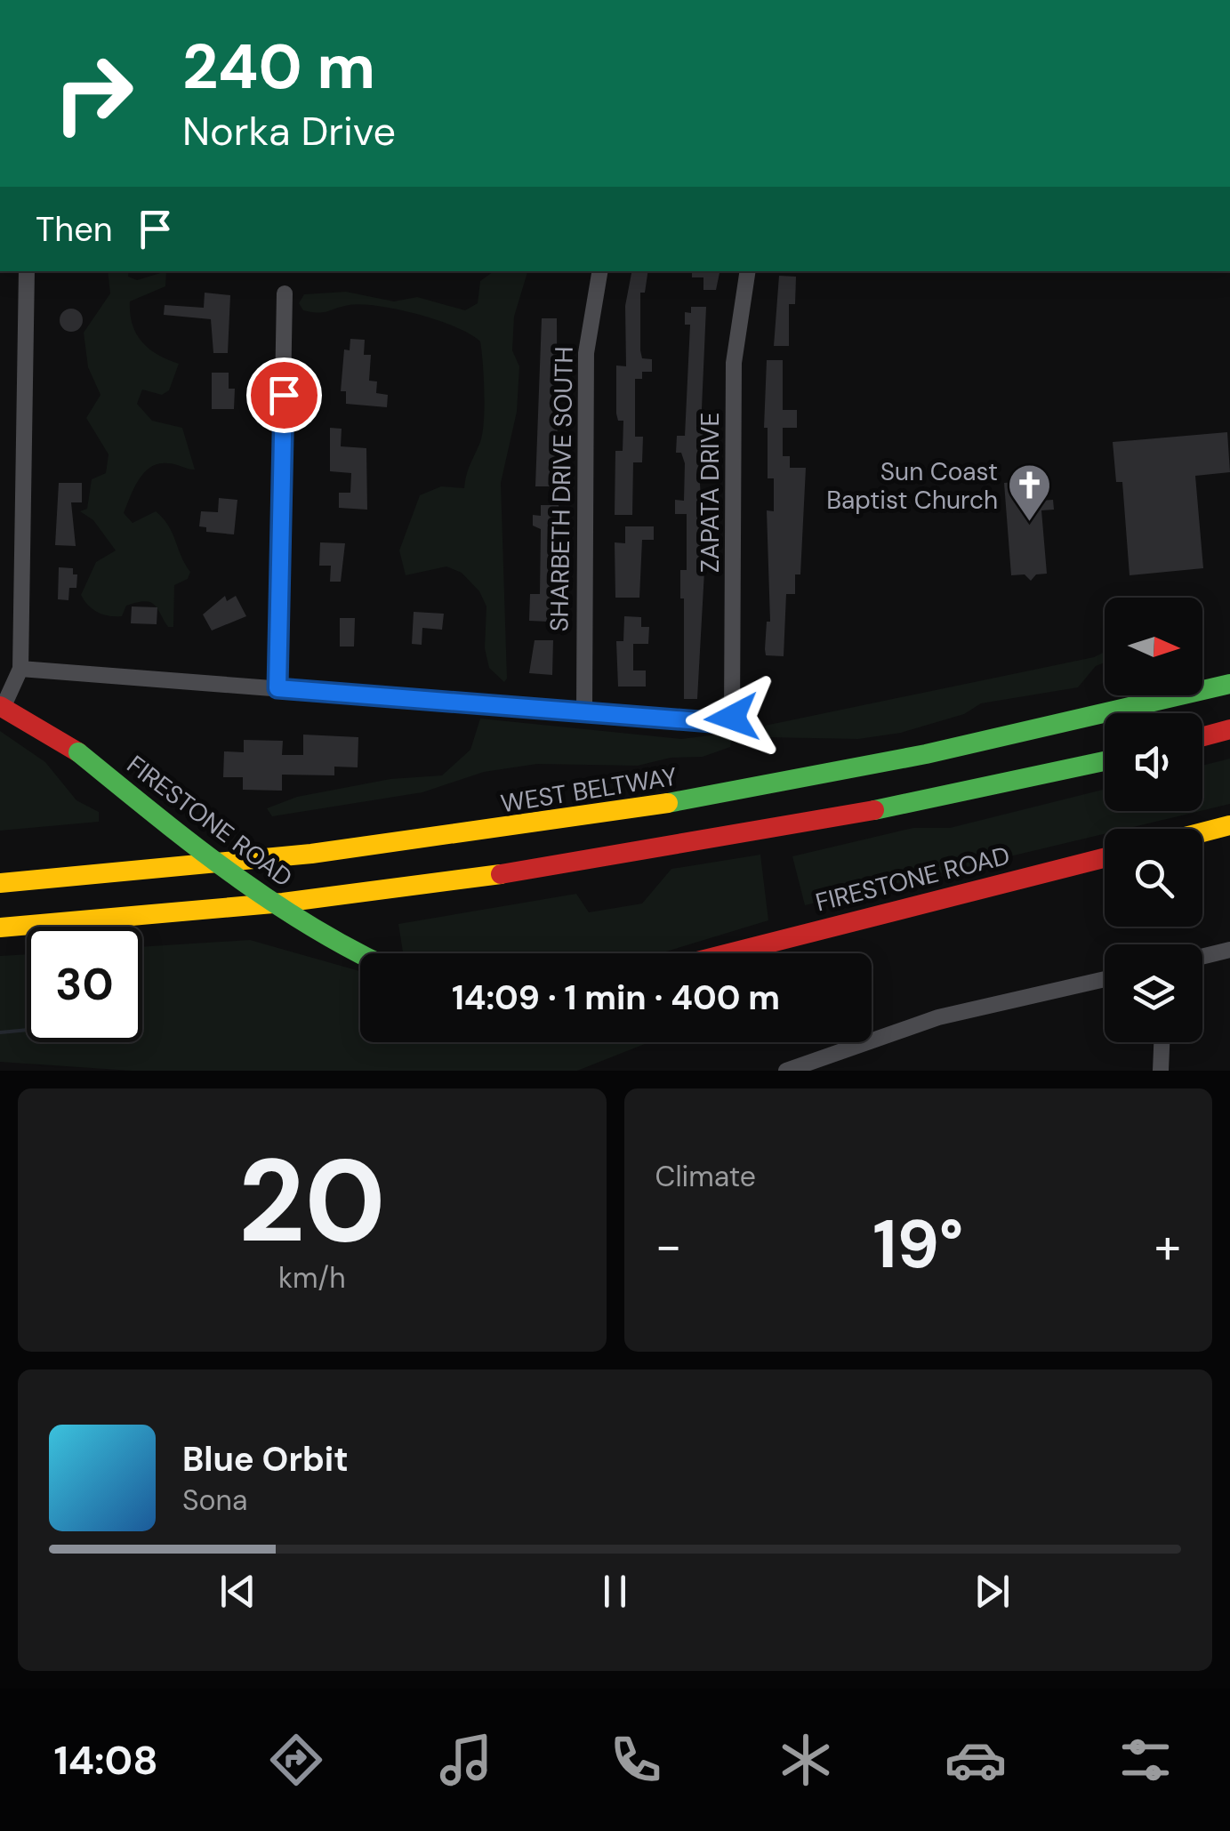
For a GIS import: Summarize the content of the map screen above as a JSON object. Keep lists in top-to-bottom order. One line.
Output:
{"streets":{"main road":["WEST BELTWAY","FIRESTONE ROAD"],"street":["SHARBETH DRIVE SOUTH","ZAPATA DRIVE"]},"crossings":[["SHARBETH DRIVE SOUTH","ZAPATA DRIVE"]],"places":{"church":["Sun Coast Baptist Church"]},"north":"right","page":{"turn":["240 m","Norka Drive"],"then":"Then","limit":"30","trip":"14:09 · 1 min · 400 m","tile":[["20","km/h"],"Climate"],"heat":["−","19°","+"],"song":["Blue Orbit","Sona"],"tabs":"14:08"}}
